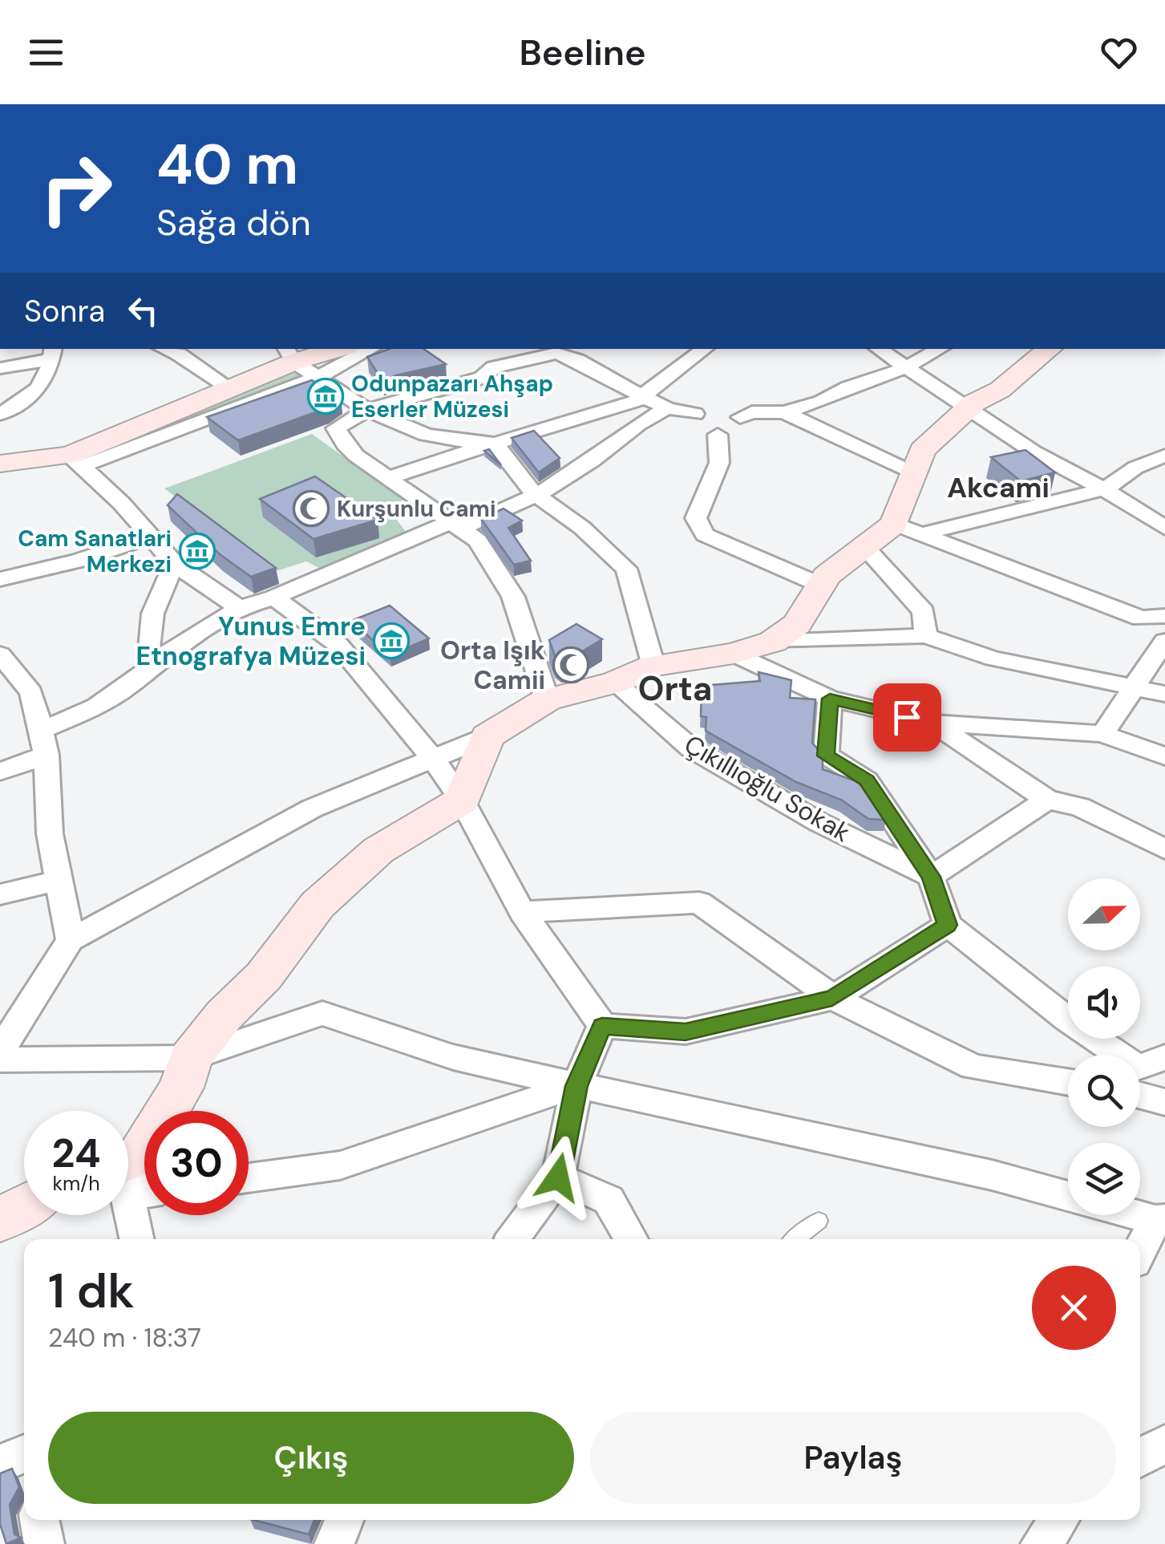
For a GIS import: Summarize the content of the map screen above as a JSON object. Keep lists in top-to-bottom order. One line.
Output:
{"streets":{"street":["Çıkıllıoğlu Sokak"]},"districts":["Akcami","Orta"],"places":{"museum":["Odunpazarı Ahşap Eserler Müzesi","Cam Sanatlari Merkezi","Yunus Emre Etnografya Müzesi"],"mosque":["Kurşunlu Cami","Orta Işık Camii"]},"north":"right","page":{"header":"Beeline","turn":["40 m","Sağa dön"],"then":"Sonra","speed":"24 km/h","limit":"30","heading":["1 dk","240 m · 18:37"],"buttons":["Çıkış","Paylaş"]}}
